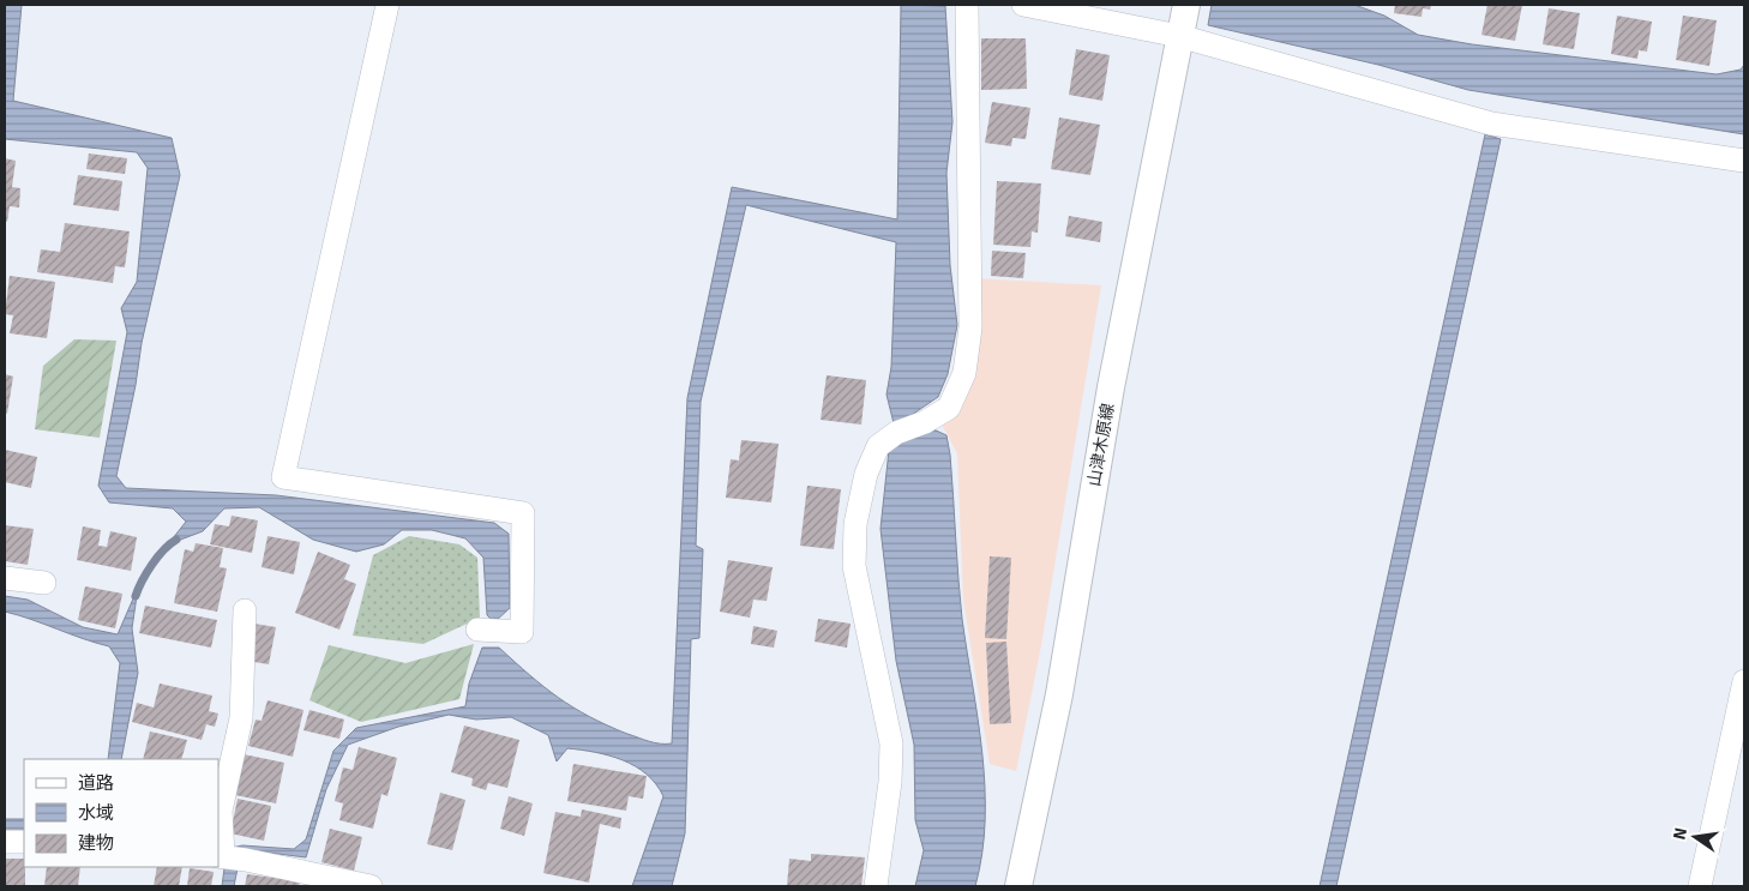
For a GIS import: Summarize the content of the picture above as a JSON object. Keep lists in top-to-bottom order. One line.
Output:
{"streets":{"street":["山津木原線"]},"legend":["道路","水域","建物"],"north":"left"}
